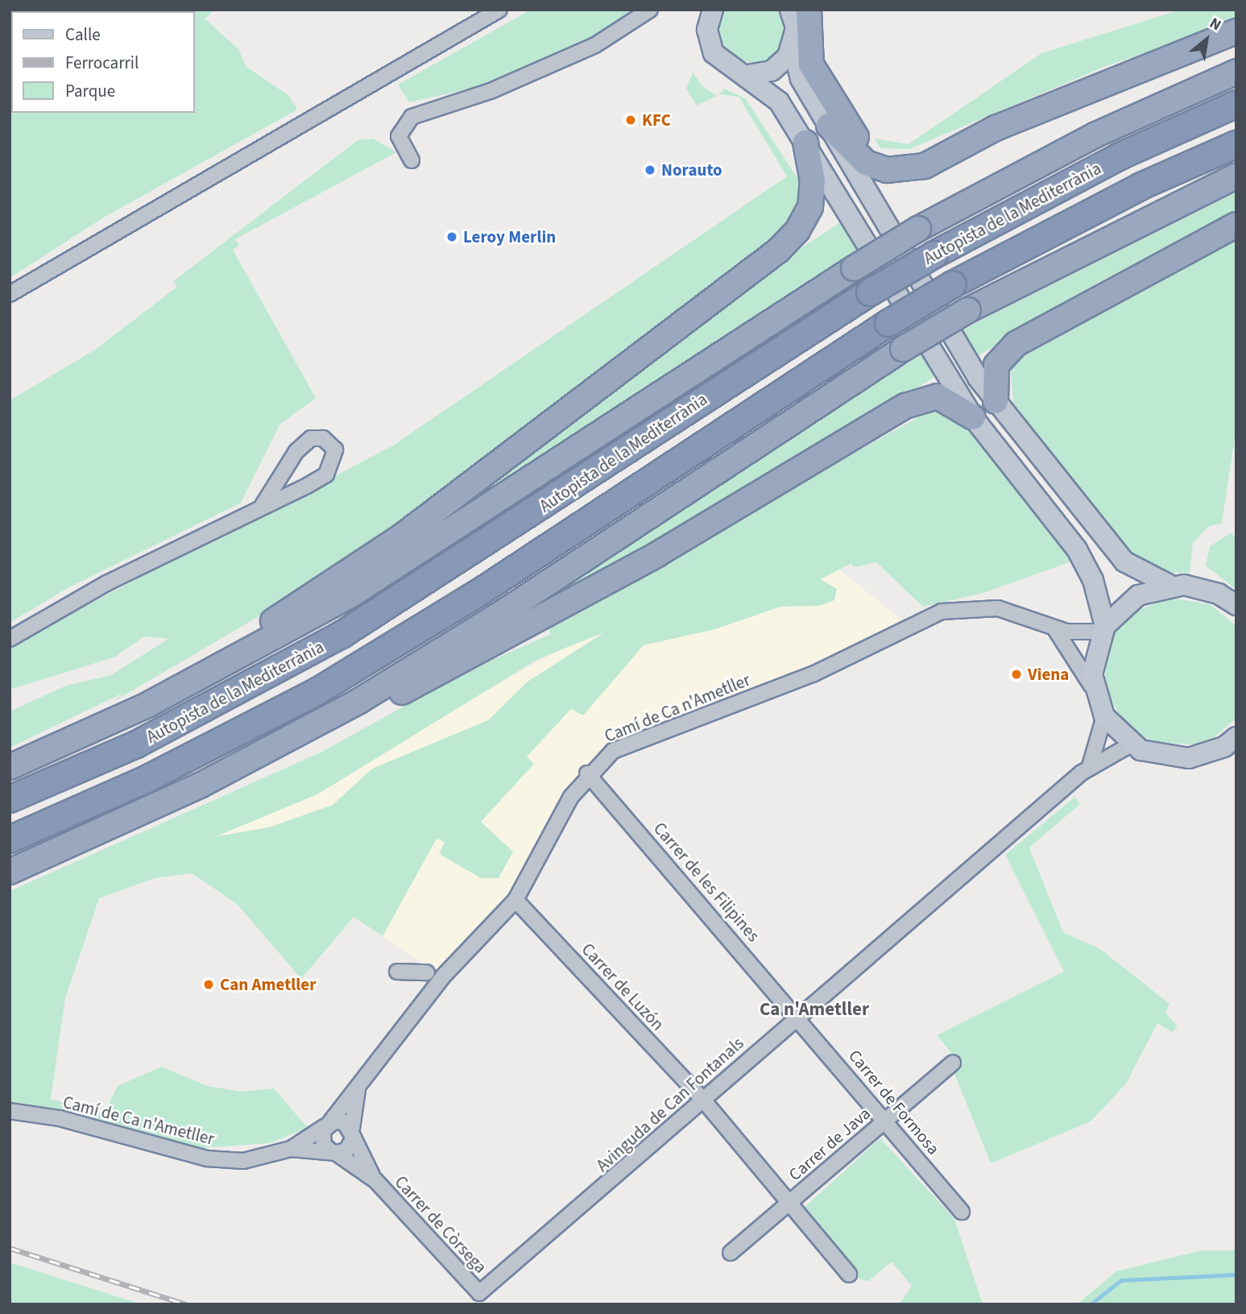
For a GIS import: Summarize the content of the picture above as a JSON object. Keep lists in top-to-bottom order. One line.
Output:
{"streets":{"highway":["Autopista de la Mediterrània"],"street":["Camí de Ca n'Ametller","Carrer de les Filipines","Carrer de Luzón","Carrer de Formosa","Avinguda de Can Fontanals","Carrer de Java","Carrer de Còrsega"]},"crossings":[["Camí de Ca n'Ametller","Carrer de les Filipines"],["Camí de Ca n'Ametller","Carrer de Luzón"],["Camí de Ca n'Ametller","Carrer de Còrsega"],["Carrer de les Filipines","Carrer de Formosa"],["Carrer de les Filipines","Avinguda de Can Fontanals"],["Carrer de Luzón","Avinguda de Can Fontanals"],["Carrer de Luzón","Carrer de Java"],["Carrer de Formosa","Avinguda de Can Fontanals"],["Carrer de Formosa","Carrer de Java"],["Avinguda de Can Fontanals","Carrer de Còrsega"]],"districts":["Ca n'Ametller"],"places":["KFC","Norauto","Leroy Merlin","Viena","Can Ametller"],"legend":["Calle","Ferrocarril","Parque"],"north":"top right"}
